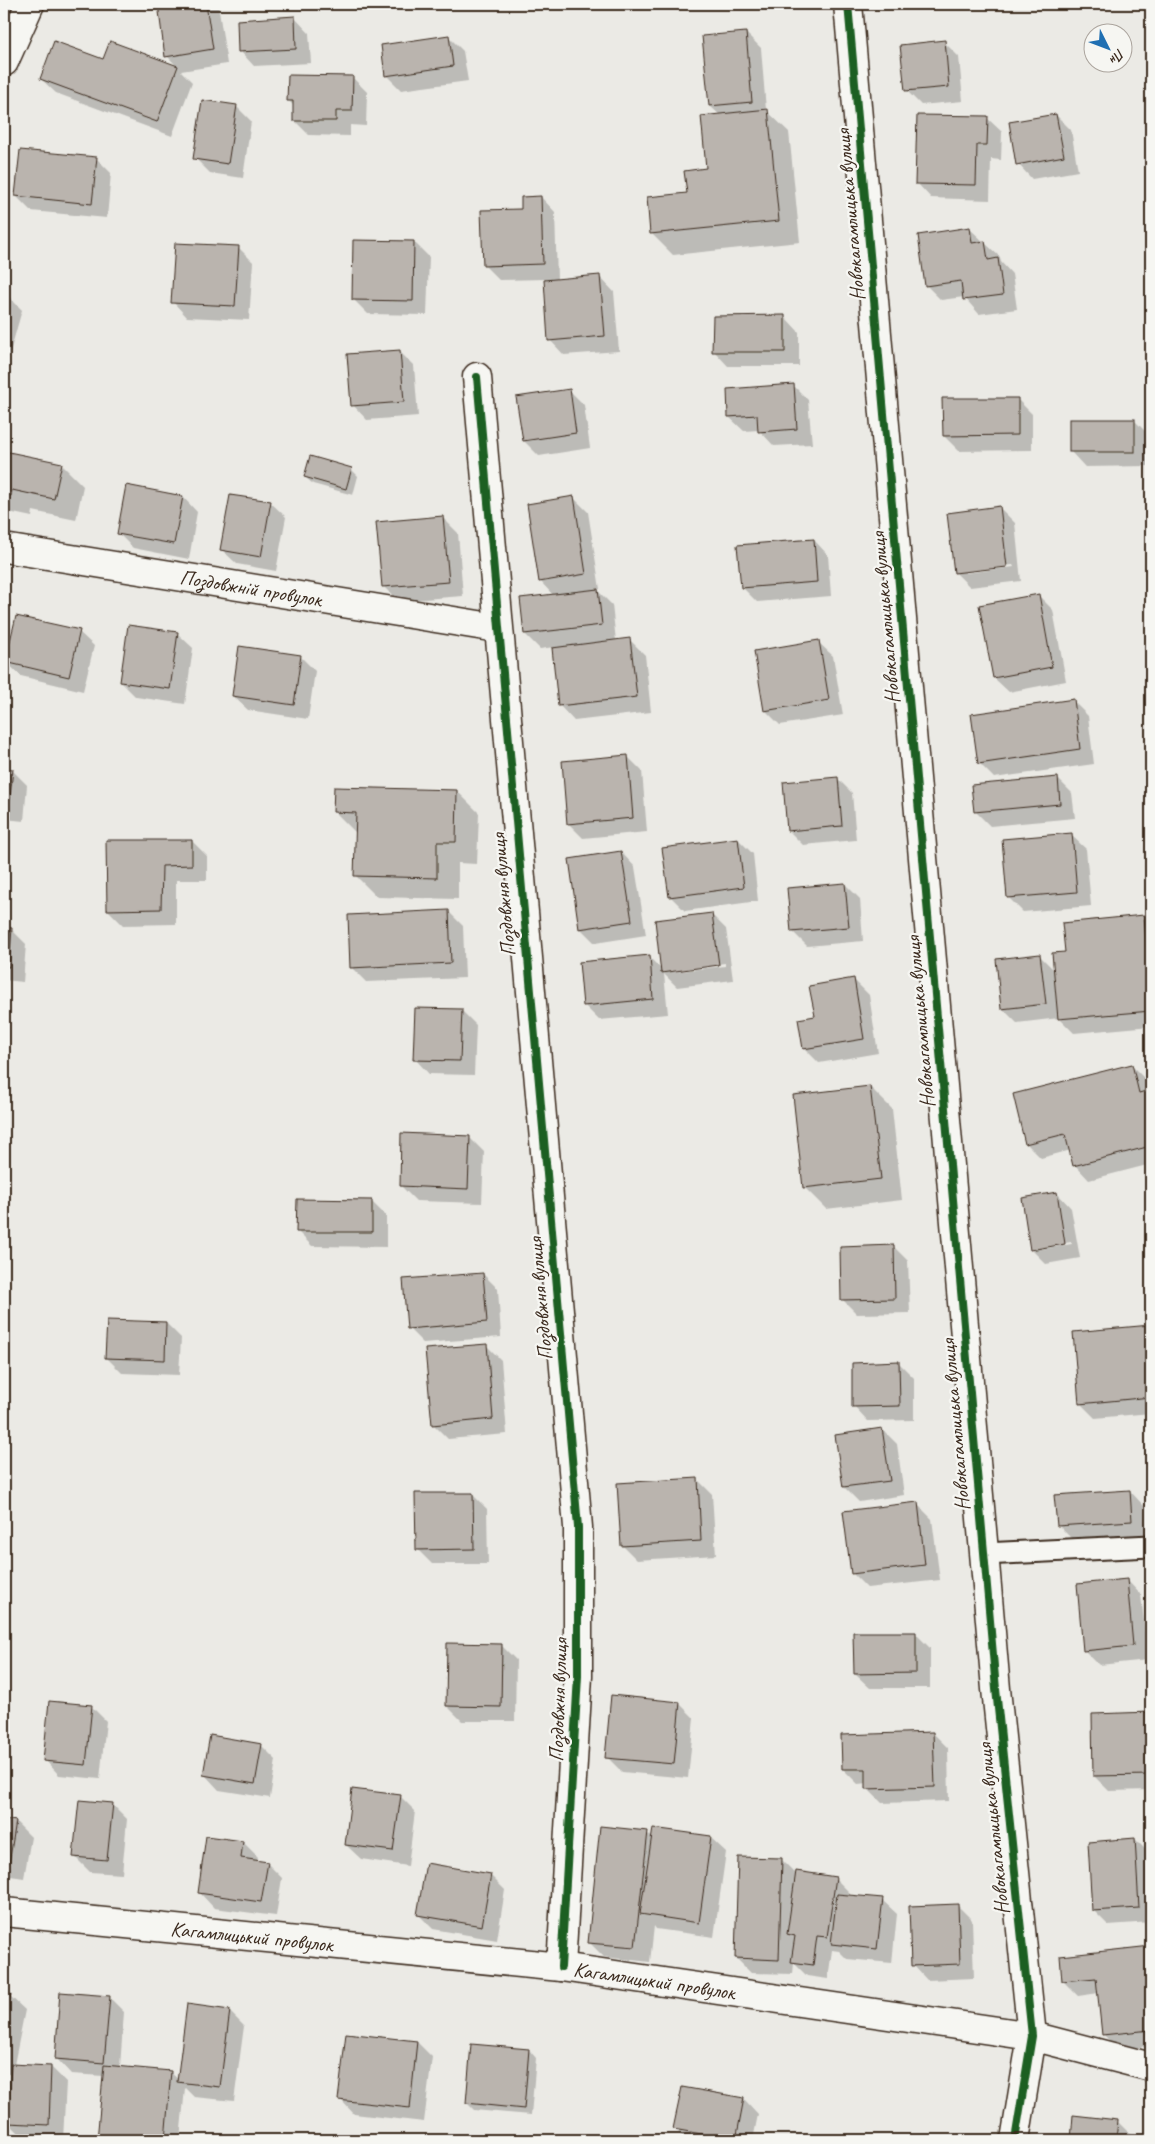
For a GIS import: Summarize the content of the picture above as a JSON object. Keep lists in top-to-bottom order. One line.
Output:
{"streets":{"street":["Новокагамлицька вулиця","Поздовжній провулок","Поздовжня вулиця","Кагамлицький провулок"]},"crossings":[["Новокагамлицька вулиця","Кагамлицький провулок"],["Поздовжній провулок","Поздовжня вулиця"],["Поздовжня вулиця","Кагамлицький провулок"]],"north":"bottom right"}
